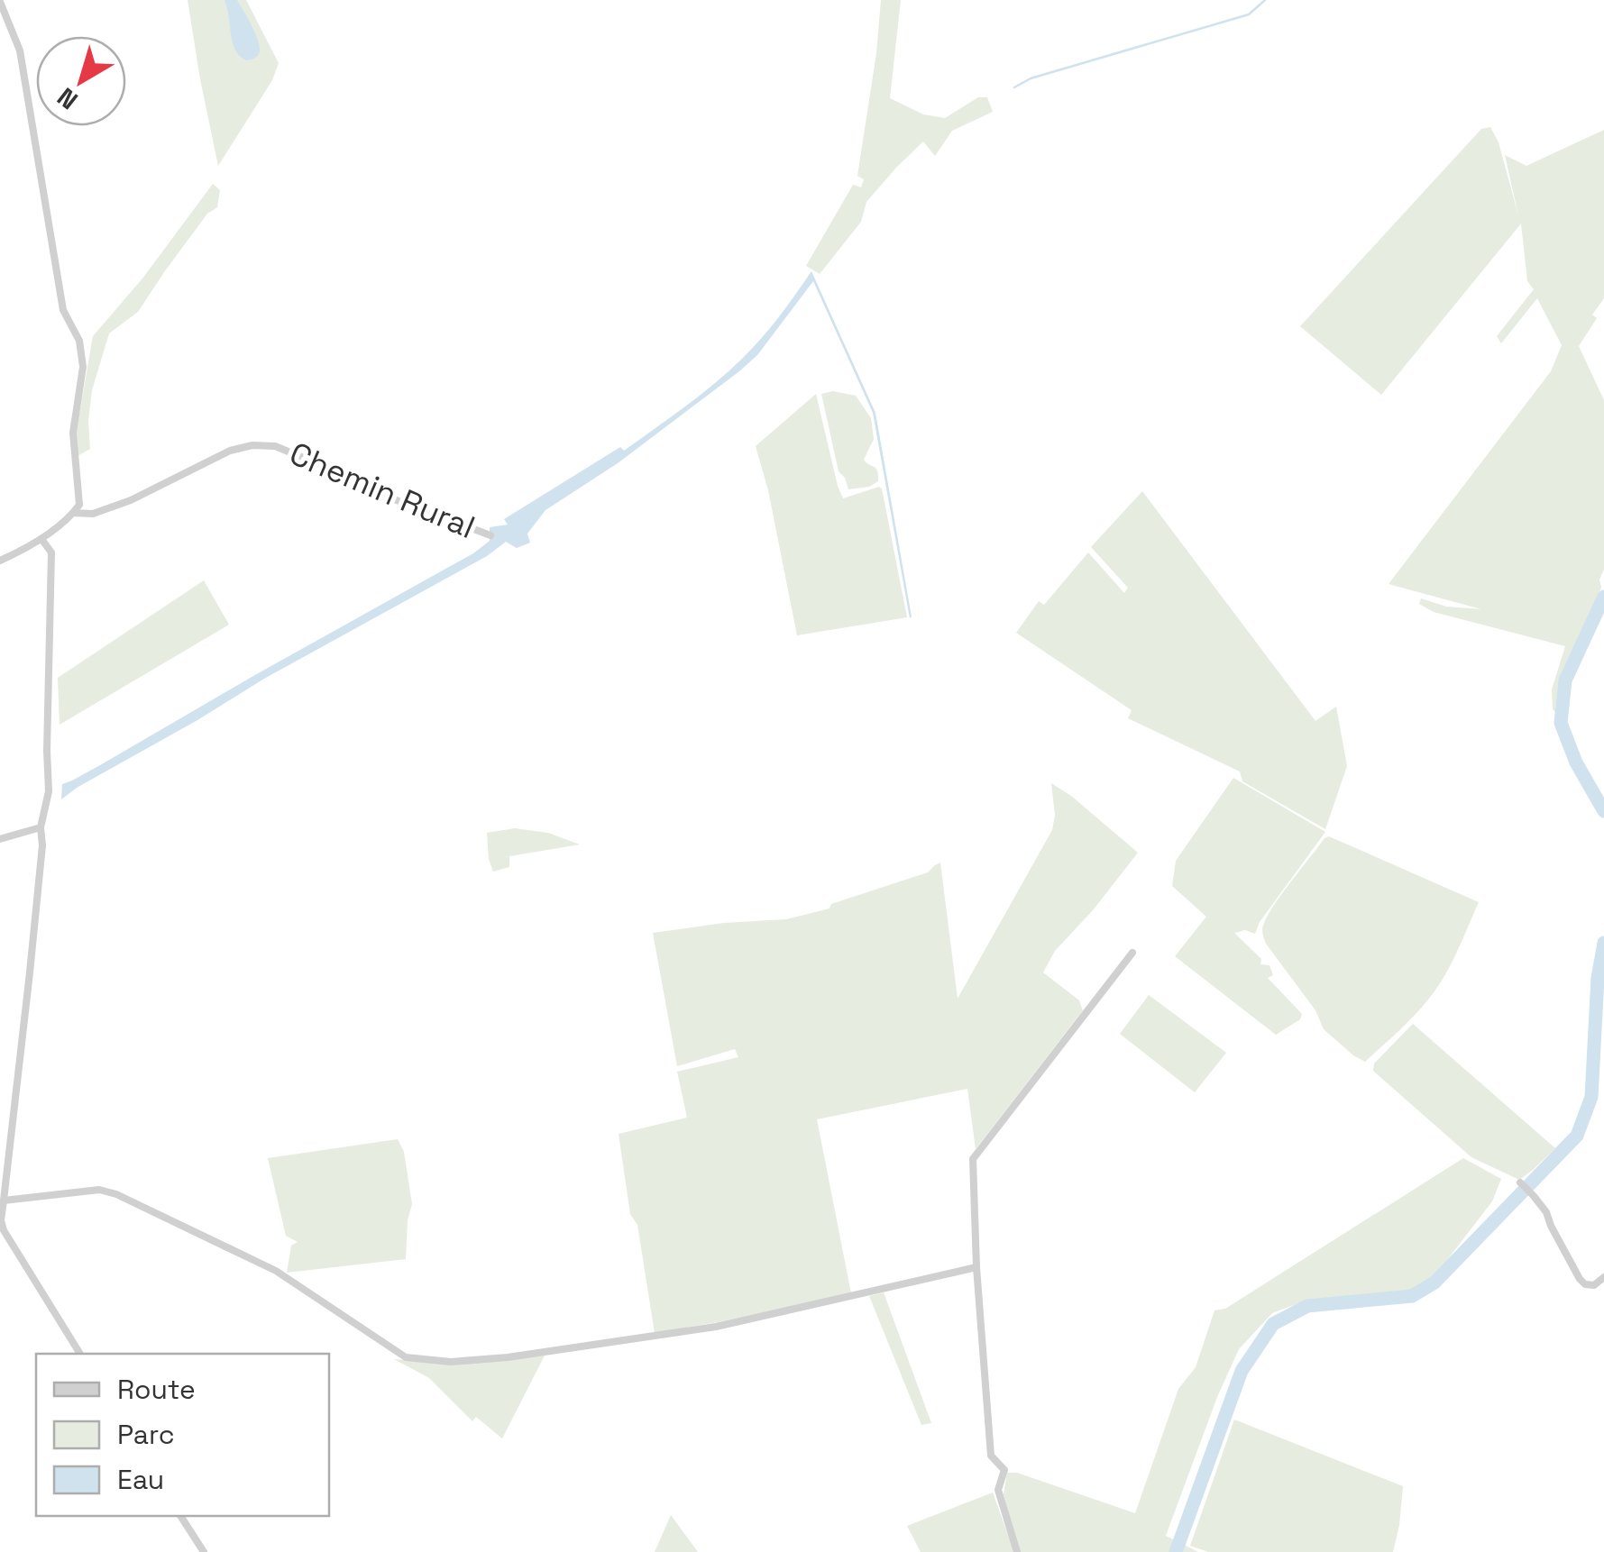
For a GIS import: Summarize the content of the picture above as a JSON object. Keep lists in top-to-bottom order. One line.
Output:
{"streets":{"street":["Chemin Rural"]},"legend":["Route","Parc","Eau"],"north":"bottom left"}
